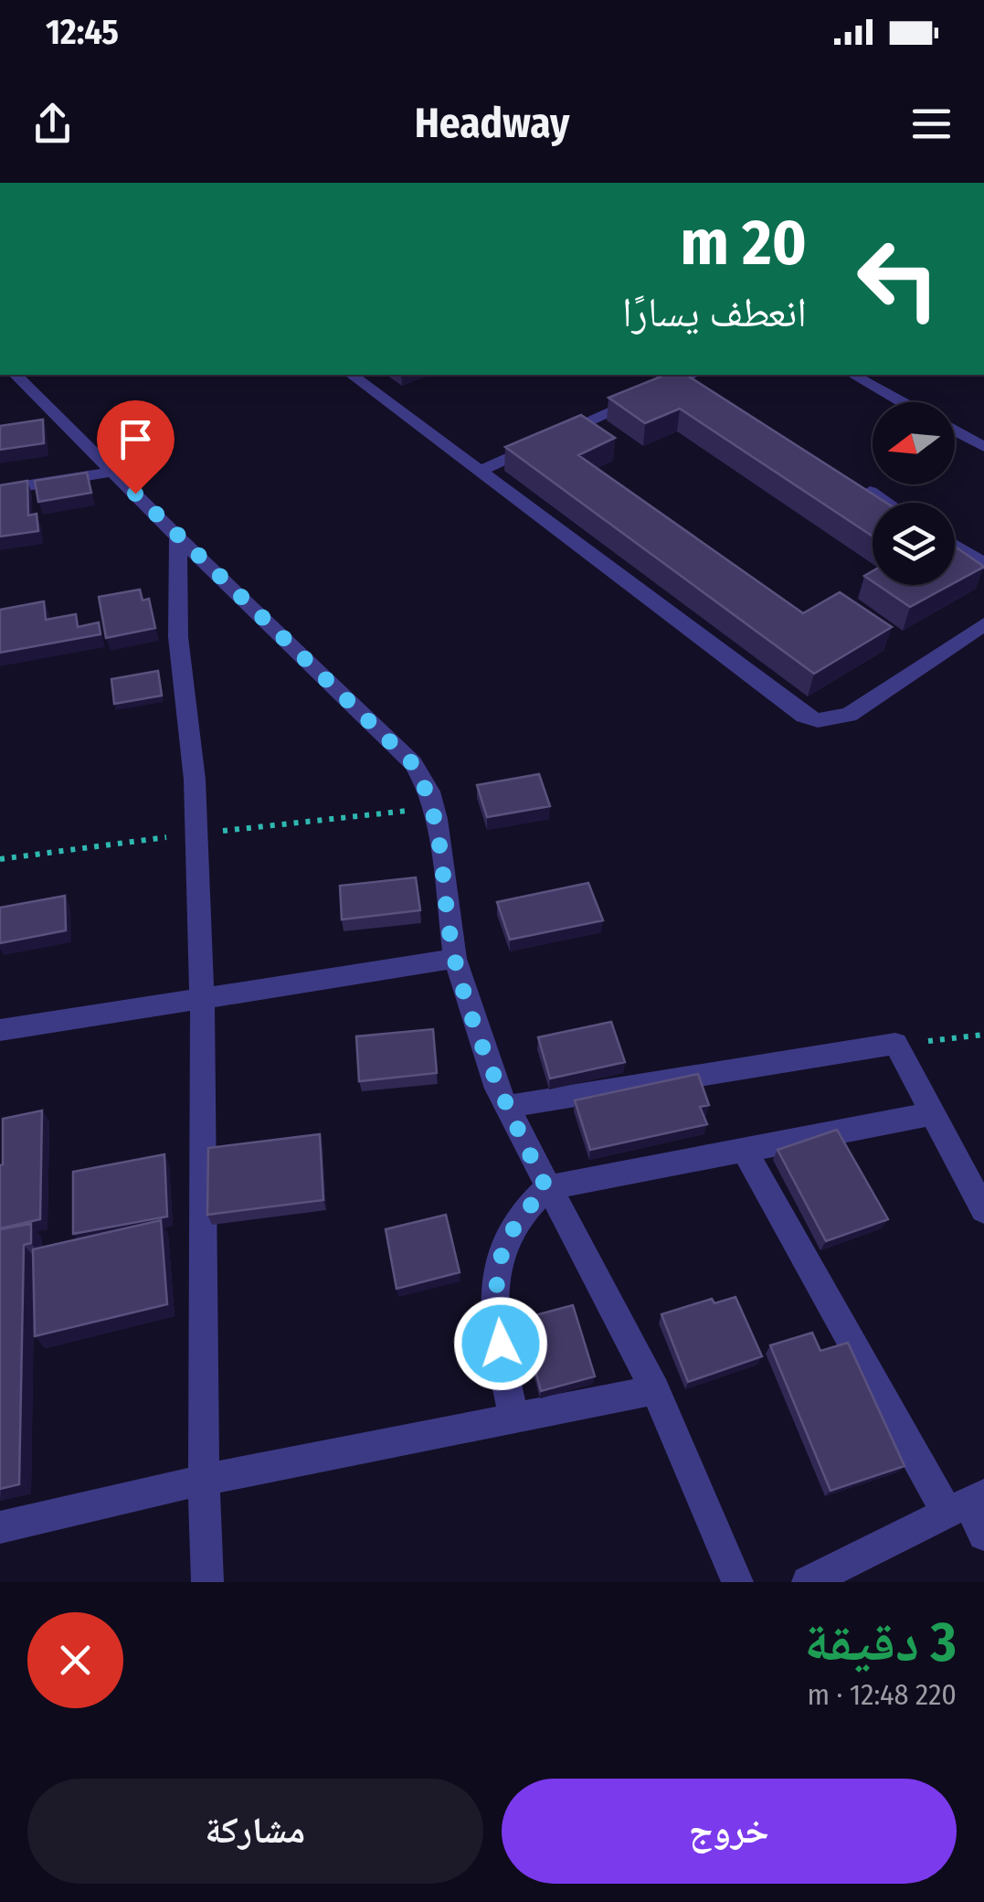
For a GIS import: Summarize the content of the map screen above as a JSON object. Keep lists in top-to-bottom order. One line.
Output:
{"north":"left","page":{"status":"12:45","header":"Headway","turn":["20 m","انعطف يسارًا"],"heading":["3 دقيقة","220 m · 12:48"],"buttons":["خروج","مشاركة"]}}
